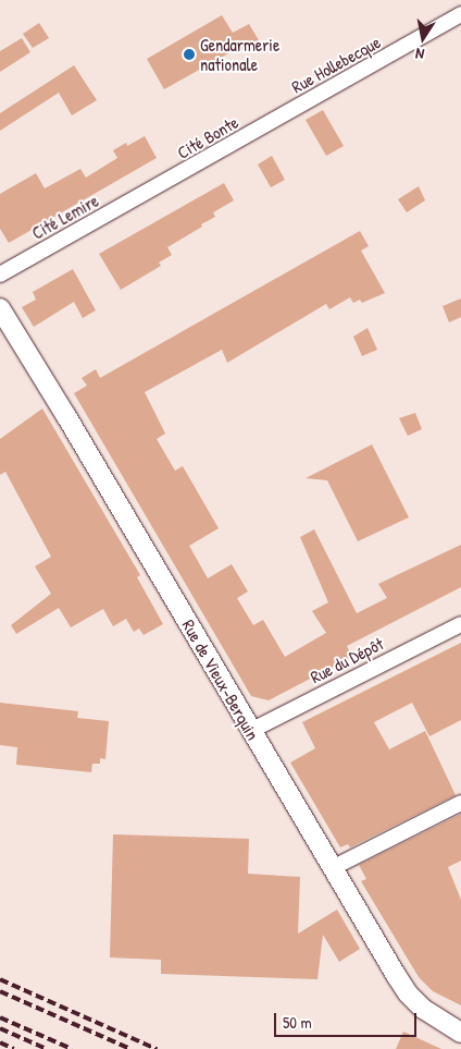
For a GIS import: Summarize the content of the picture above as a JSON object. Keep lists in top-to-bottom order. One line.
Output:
{"streets":{"street":["Rue Hollebecque","Cité Bonte","Cité Lemire","Rue du Dépôt","Rue de Vieux-Berquin"]},"crossings":[["Rue Hollebecque","Cité Bonte"],["Cité Bonte","Cité Lemire"],["Rue du Dépôt","Rue de Vieux-Berquin"]],"places":["Gendarmerie nationale"],"scale_bar":"50 m","north":"bottom"}
